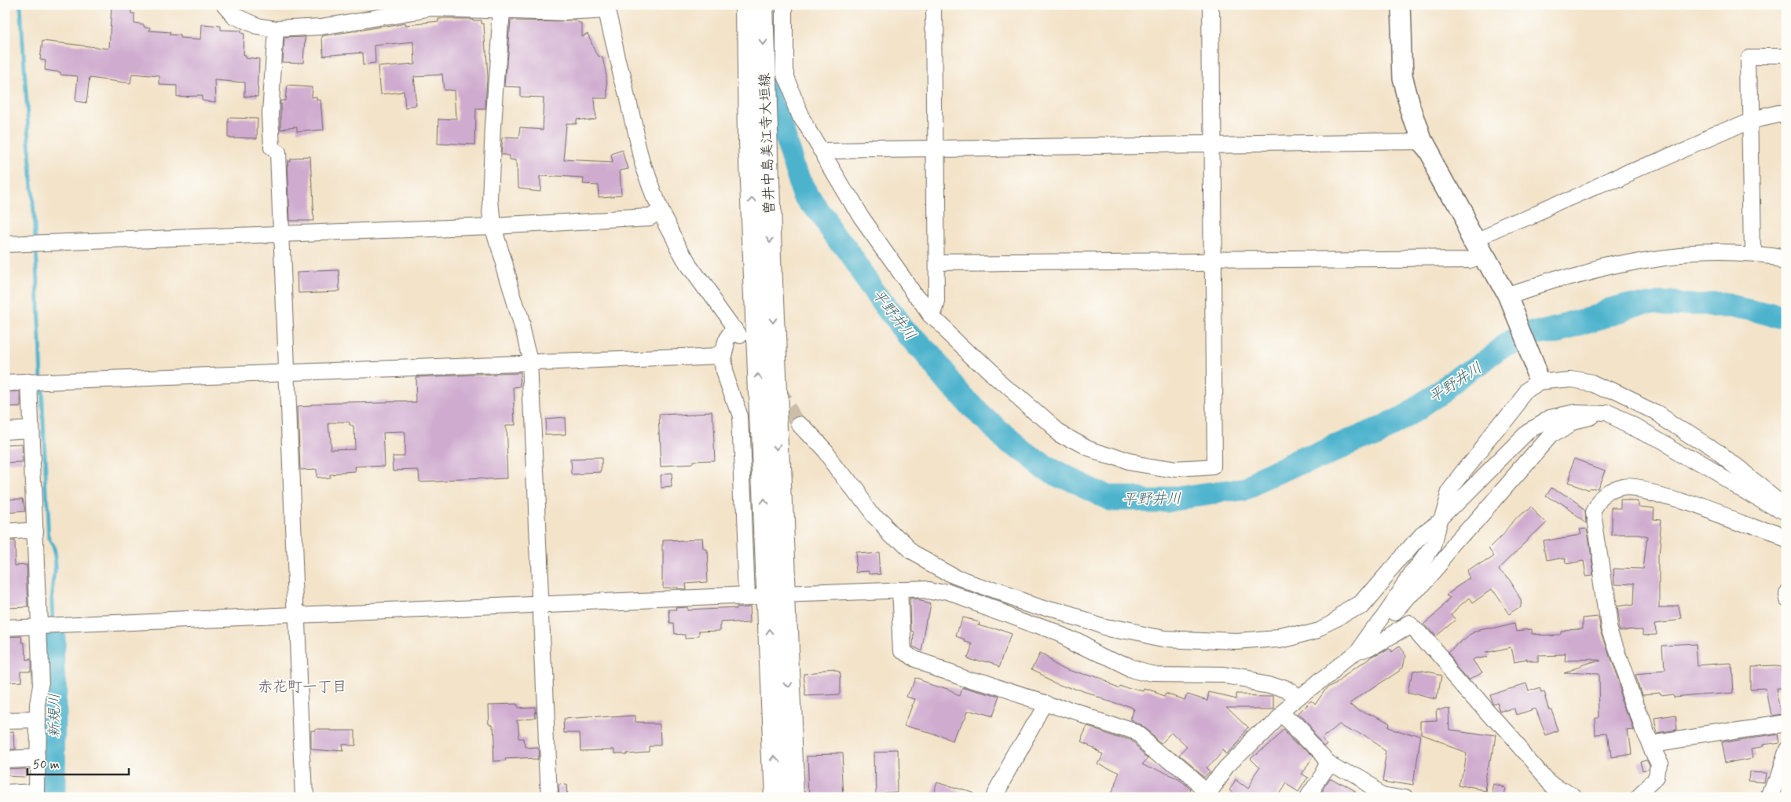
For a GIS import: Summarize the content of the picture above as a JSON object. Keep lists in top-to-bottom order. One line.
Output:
{"streets":{"main road":["曽井中島美江寺大垣線"]},"districts":["赤花町一丁目"],"water":["平野井川","新規川"],"scale_bar":"50 m"}
